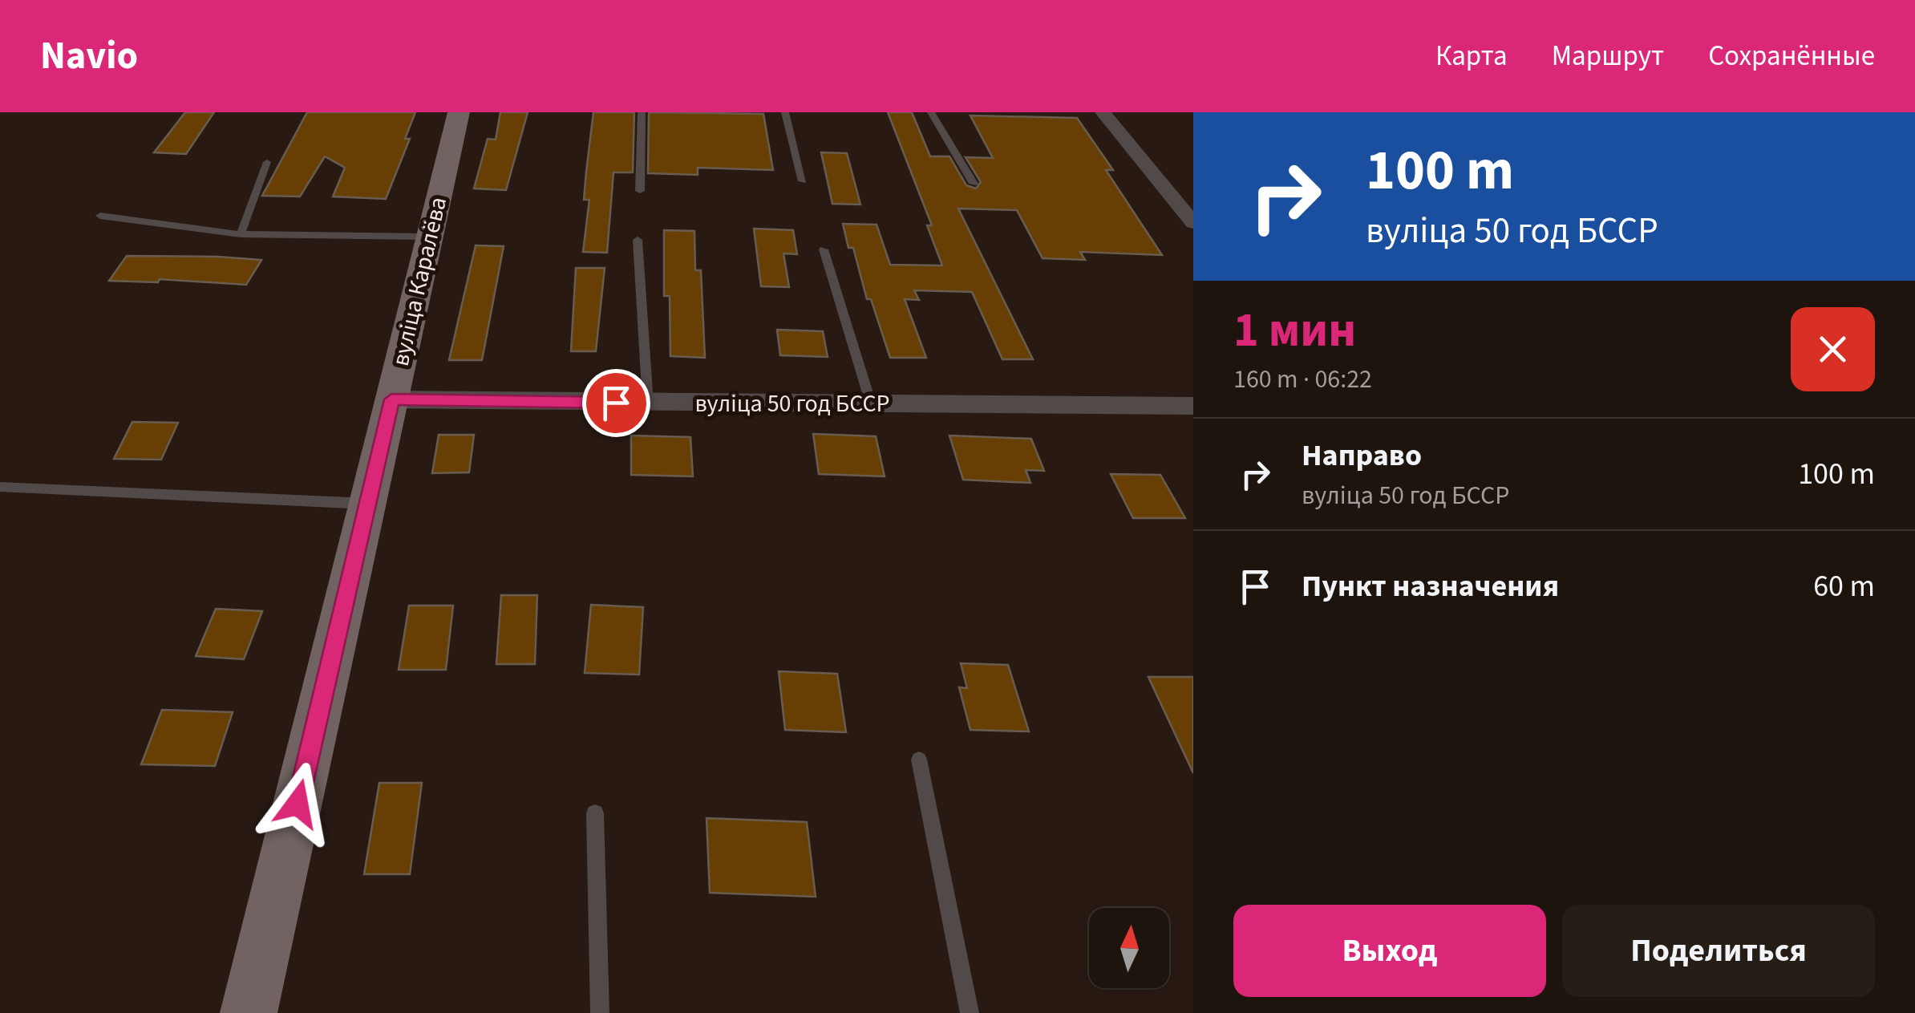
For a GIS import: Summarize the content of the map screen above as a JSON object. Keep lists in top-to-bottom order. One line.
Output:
{"streets":{"main road":["вуліца Каралёва"],"street":["вуліца 50 год БССР"]},"crossings":[["вуліца Каралёва","вуліца 50 год БССР"]],"north":"top","page":{"header":"Navio","nav":["Карта","Маршрут","Сохранённые"],"turn":["100 m","вуліца 50 год БССР"],"heading":["1 мин","160 m · 06:22"],"list":[{"name":"Направо","note":"вуліца 50 год БССР","value":"100 m"},{"name":"Пункт назначения","value":"60 m"}],"buttons":["Выход","Поделиться"]}}
